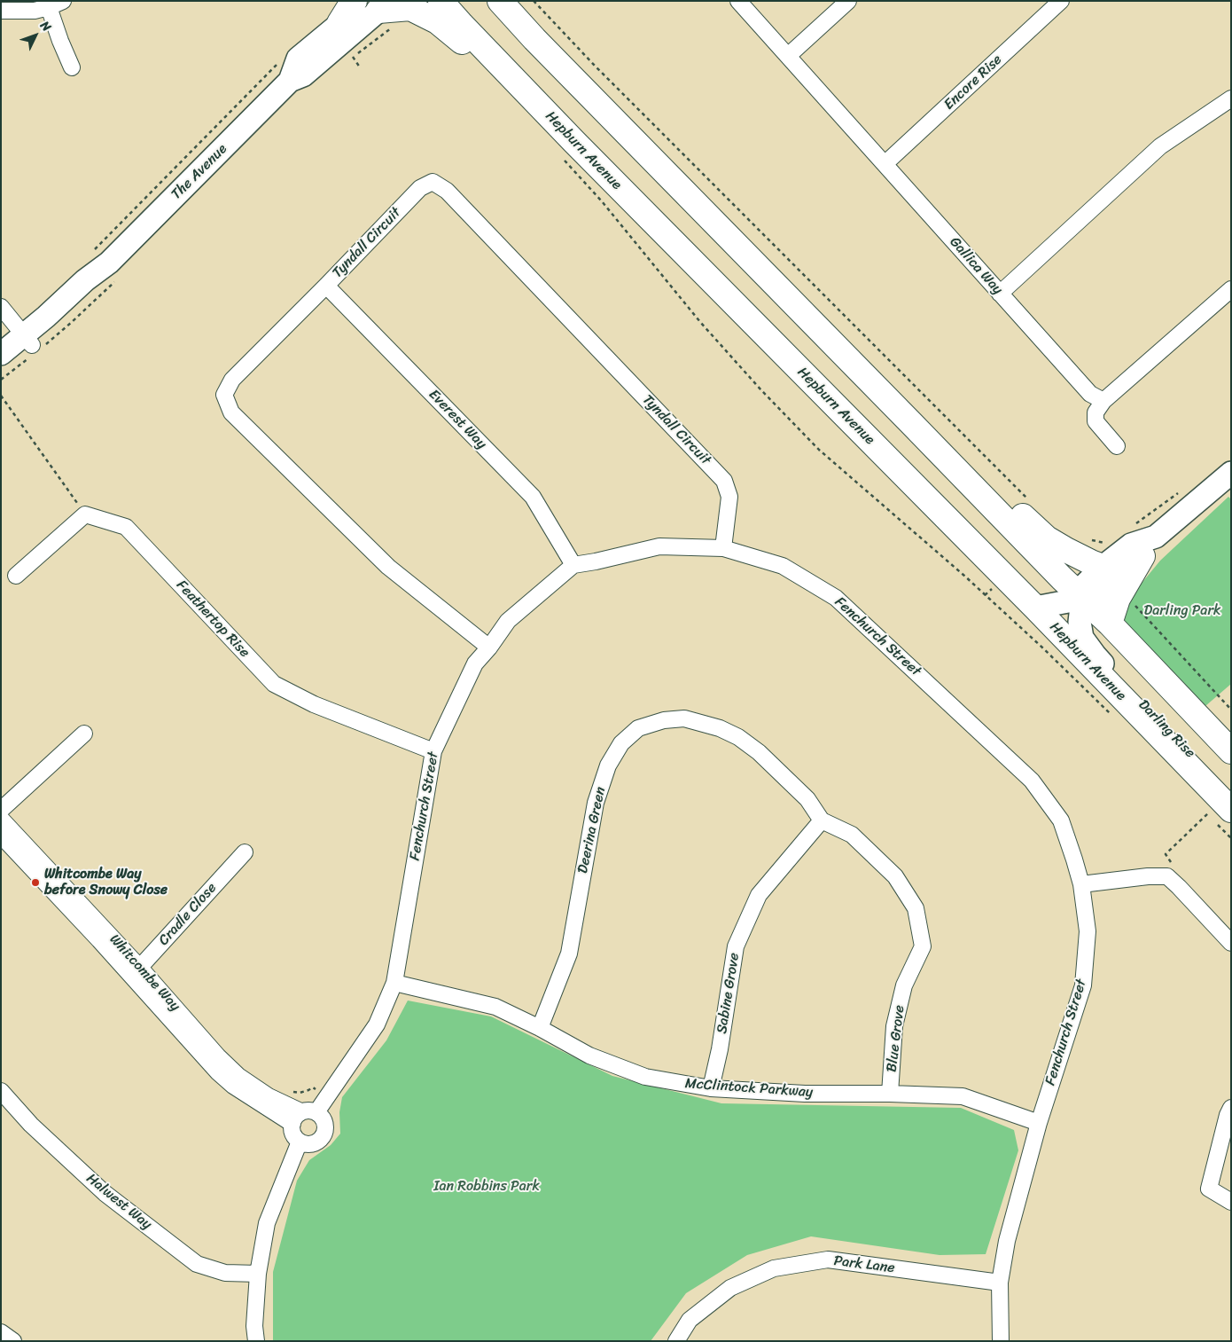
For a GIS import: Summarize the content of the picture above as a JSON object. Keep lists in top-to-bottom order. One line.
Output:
{"streets":{"main road":["Hepburn Avenue"],"street":["Encore Rise","The Avenue","Tyndall Circuit","Gallica Way","Everest Way","Feathertop Rise","Fenchurch Street","Darling Rise","Deerina Green","Cradle Close","Whitcombe Way","Sabine Grove","Blue Grove","McClintock Parkway","Halwest Way","Park Lane"]},"crossings":[["Encore Rise","Gallica Way"],["Hepburn Avenue","Darling Rise"],["Tyndall Circuit","Everest Way"],["Tyndall Circuit","Fenchurch Street"],["Everest Way","Fenchurch Street"],["Feathertop Rise","Fenchurch Street"],["Fenchurch Street","Whitcombe Way"],["Fenchurch Street","McClintock Parkway"],["Fenchurch Street","Park Lane"],["Deerina Green","Sabine Grove"],["Deerina Green","Blue Grove"],["Deerina Green","McClintock Parkway"],["Cradle Close","Whitcombe Way"],["Sabine Grove","Blue Grove"],["Sabine Grove","McClintock Parkway"],["Blue Grove","McClintock Parkway"]],"parks":["Darling Park","Ian Robbins Park"],"places":["Whitcombe Way before Snowy Close"],"north":"top right"}
